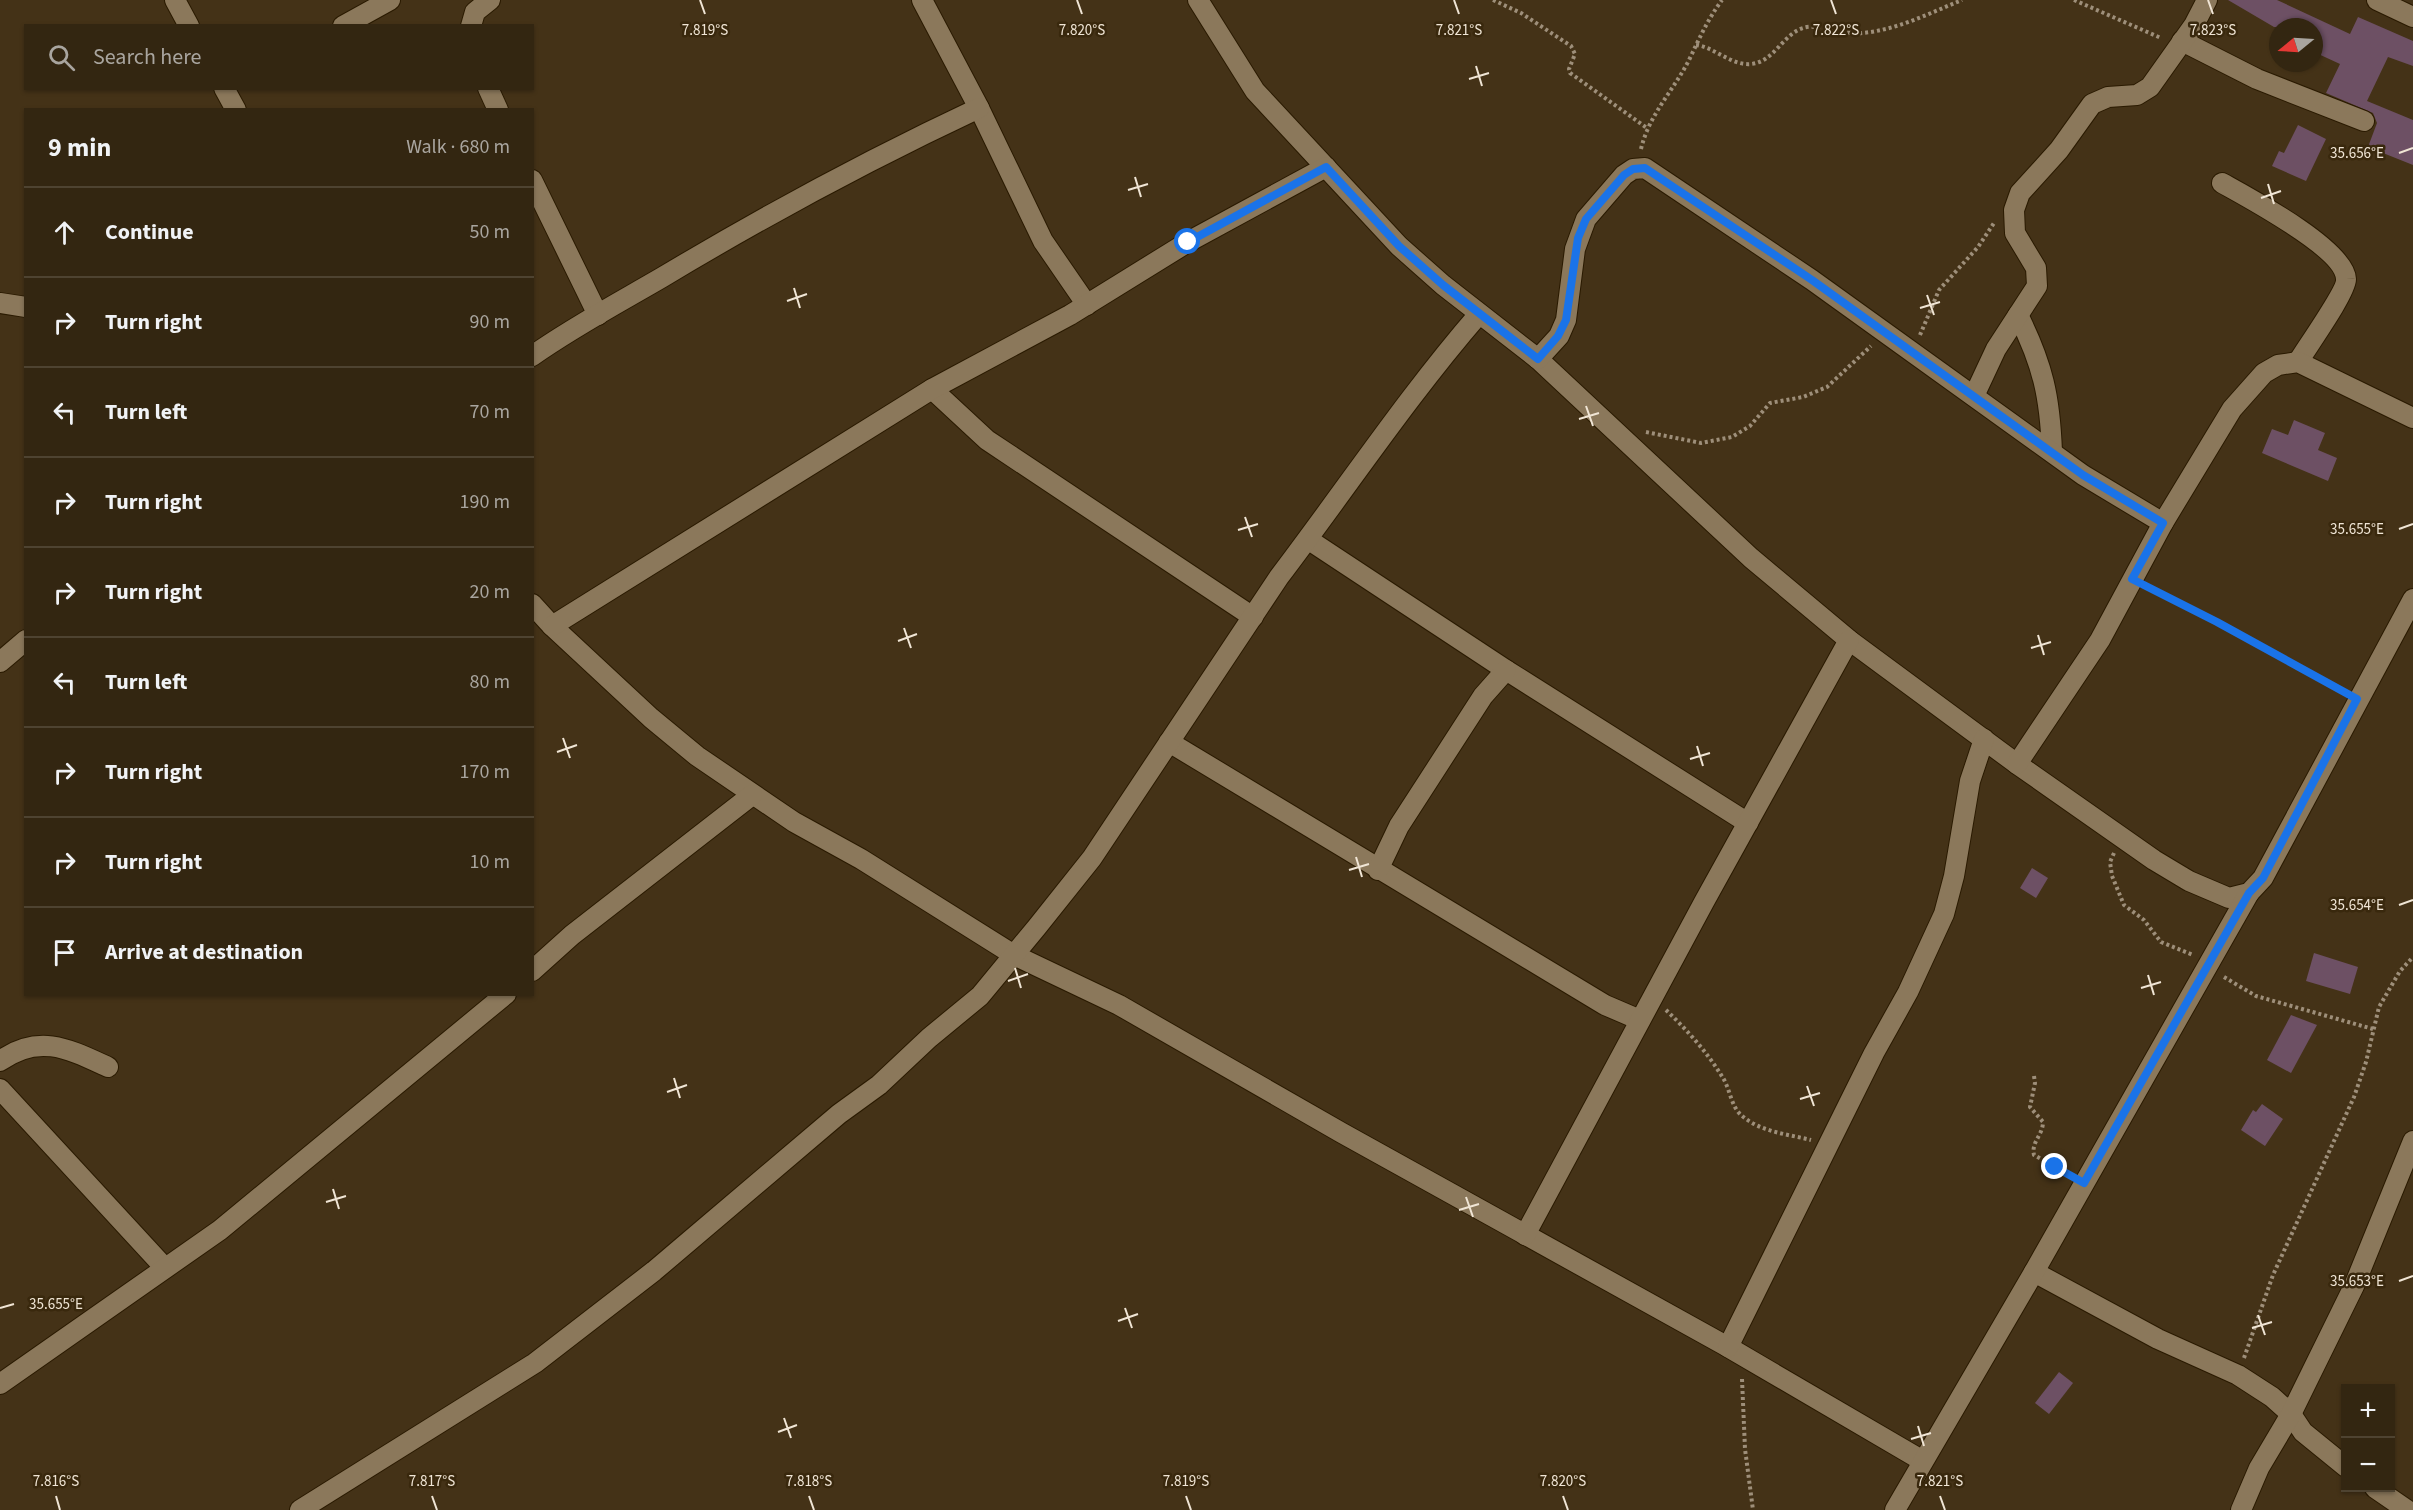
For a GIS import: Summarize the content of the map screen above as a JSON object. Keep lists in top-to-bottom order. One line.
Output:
{"north":"left","page":{"search":"Search here","heading":["9 min","Walk · 680 m"],"list":[["Continue","50 m"],["Turn right","90 m"],["Turn left","70 m"],["Turn right","190 m"],["Turn right","20 m"],["Turn left","80 m"],["Turn right","170 m"],["Turn right","10 m"],"Arrive at destination"],"map_buttons":["+","−"]},"coordinates":["7.819°S","7.820°S","7.821°S","7.822°S","7.823°S","35.656°E","35.655°E","35.654°E","35.653°E","7.816°S","7.817°S","7.818°S"]}
